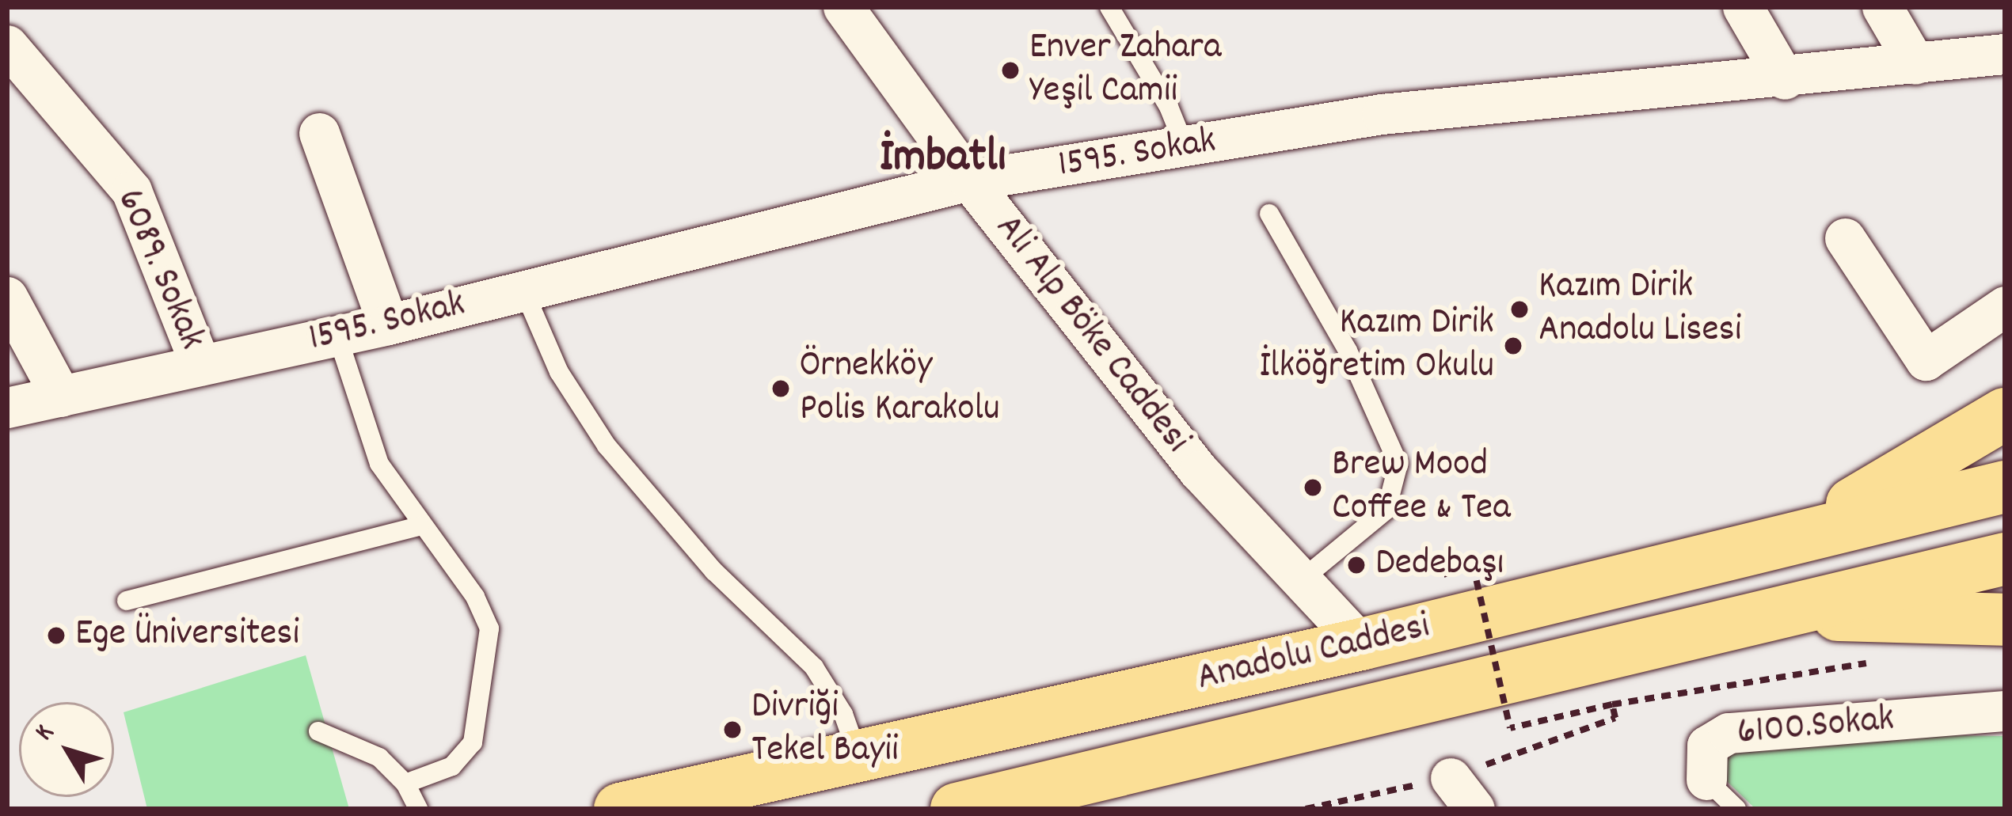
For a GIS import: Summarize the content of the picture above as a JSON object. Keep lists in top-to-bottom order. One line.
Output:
{"streets":{"highway":["Anadolu Caddesi"],"street":["1595. Sokak","6089. Sokak","Ali Alp Böke Caddesi","6100.Sokak"]},"crossings":[["1595. Sokak","6089. Sokak"],["1595. Sokak","Ali Alp Böke Caddesi"],["Ali Alp Böke Caddesi","Anadolu Caddesi"]],"districts":["İmbatlı"],"places":["Enver Zahara Yeşil Camii","Kazım Dirik Anadolu Lisesi","Kazım Dirik İlköğretim Okulu","Örnekköy Polis Karakolu","Brew Mood Coffee & Tea","Dedebaşı","Ege Üniversitesi","Divriği Tekel Bayii"],"north":"top left"}
